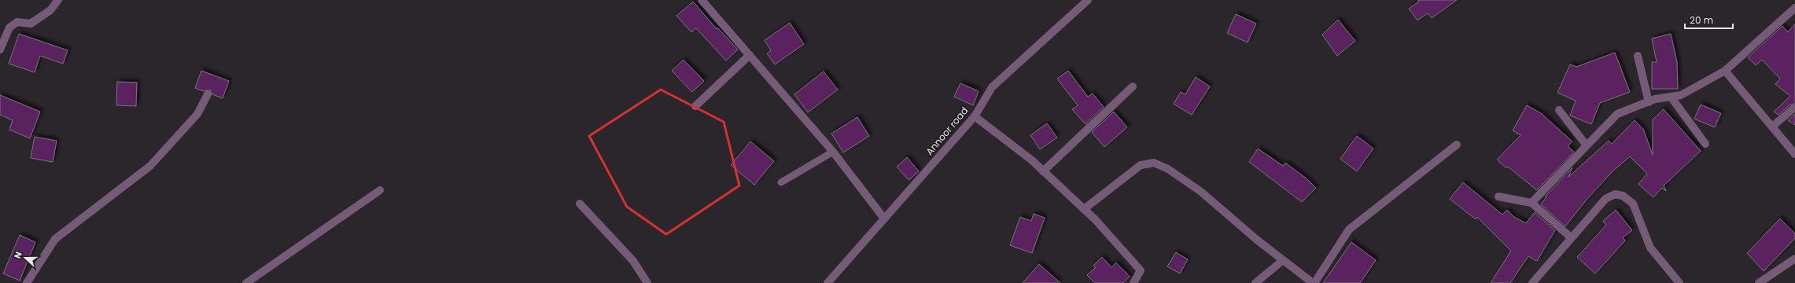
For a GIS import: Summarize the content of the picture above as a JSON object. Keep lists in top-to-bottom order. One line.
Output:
{"streets":{"street":["Annoor road"]},"scale_bar":"20 m","north":"left"}
